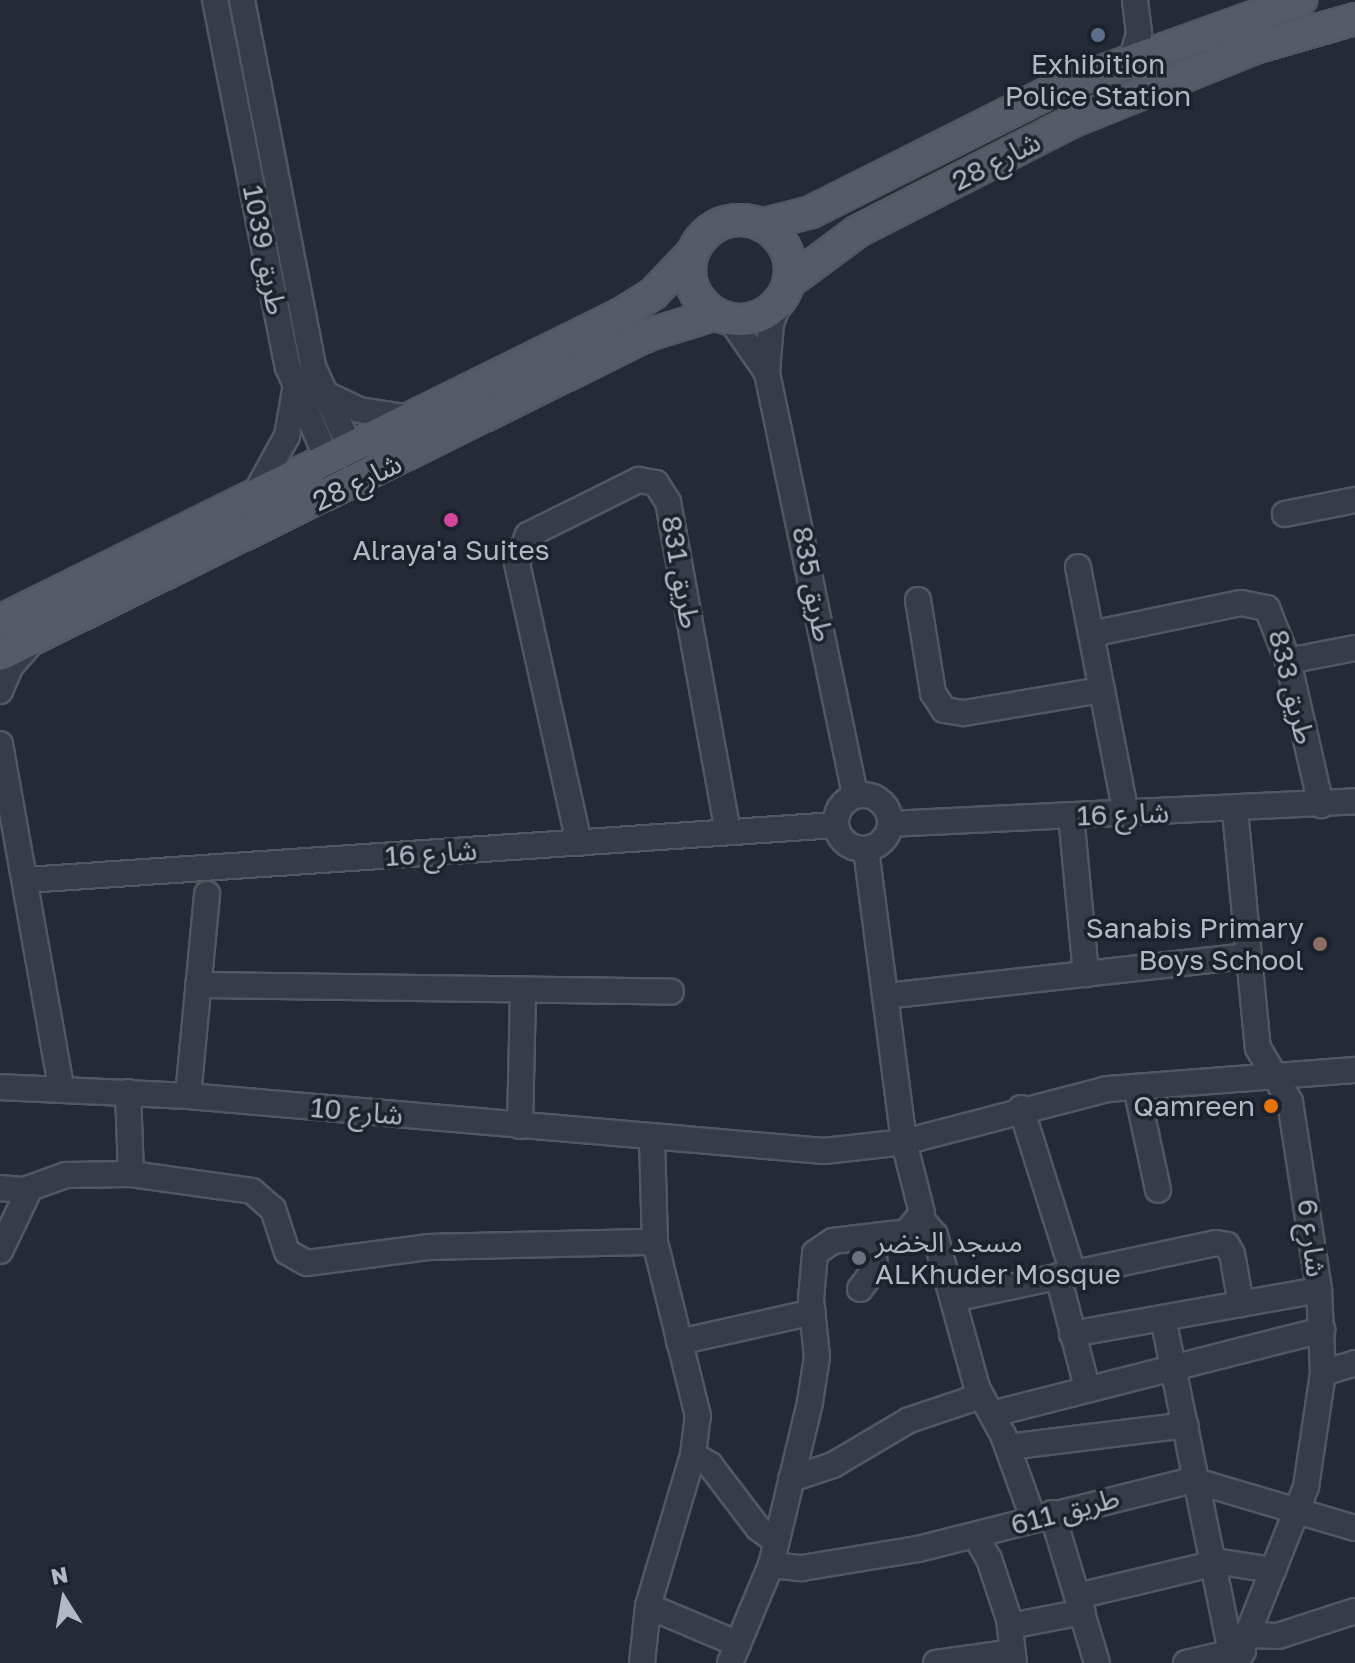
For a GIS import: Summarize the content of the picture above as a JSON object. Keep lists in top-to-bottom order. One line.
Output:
{"streets":{"main road":["شارع 28"],"street":["طريق 1039","طريق 831","طريق 835","طريق 833","شارع 16","شارع 10","شارع 6","طريق 611"]},"crossings":[["شارع 28","طريق 1039"],["شارع 28","طريق 835"],["طريق 831","شارع 16"],["طريق 835","شارع 16"],["طريق 833","شارع 16"],["شارع 16","شارع 6"],["شارع 10","شارع 6"],["شارع 6","طريق 611"]],"places":["Exhibition Police Station","Alraya'a Suites","Sanabis Primary Boys School","Qamreen","مسجد الخضر ALKhuder Mosque"],"north":"top"}
